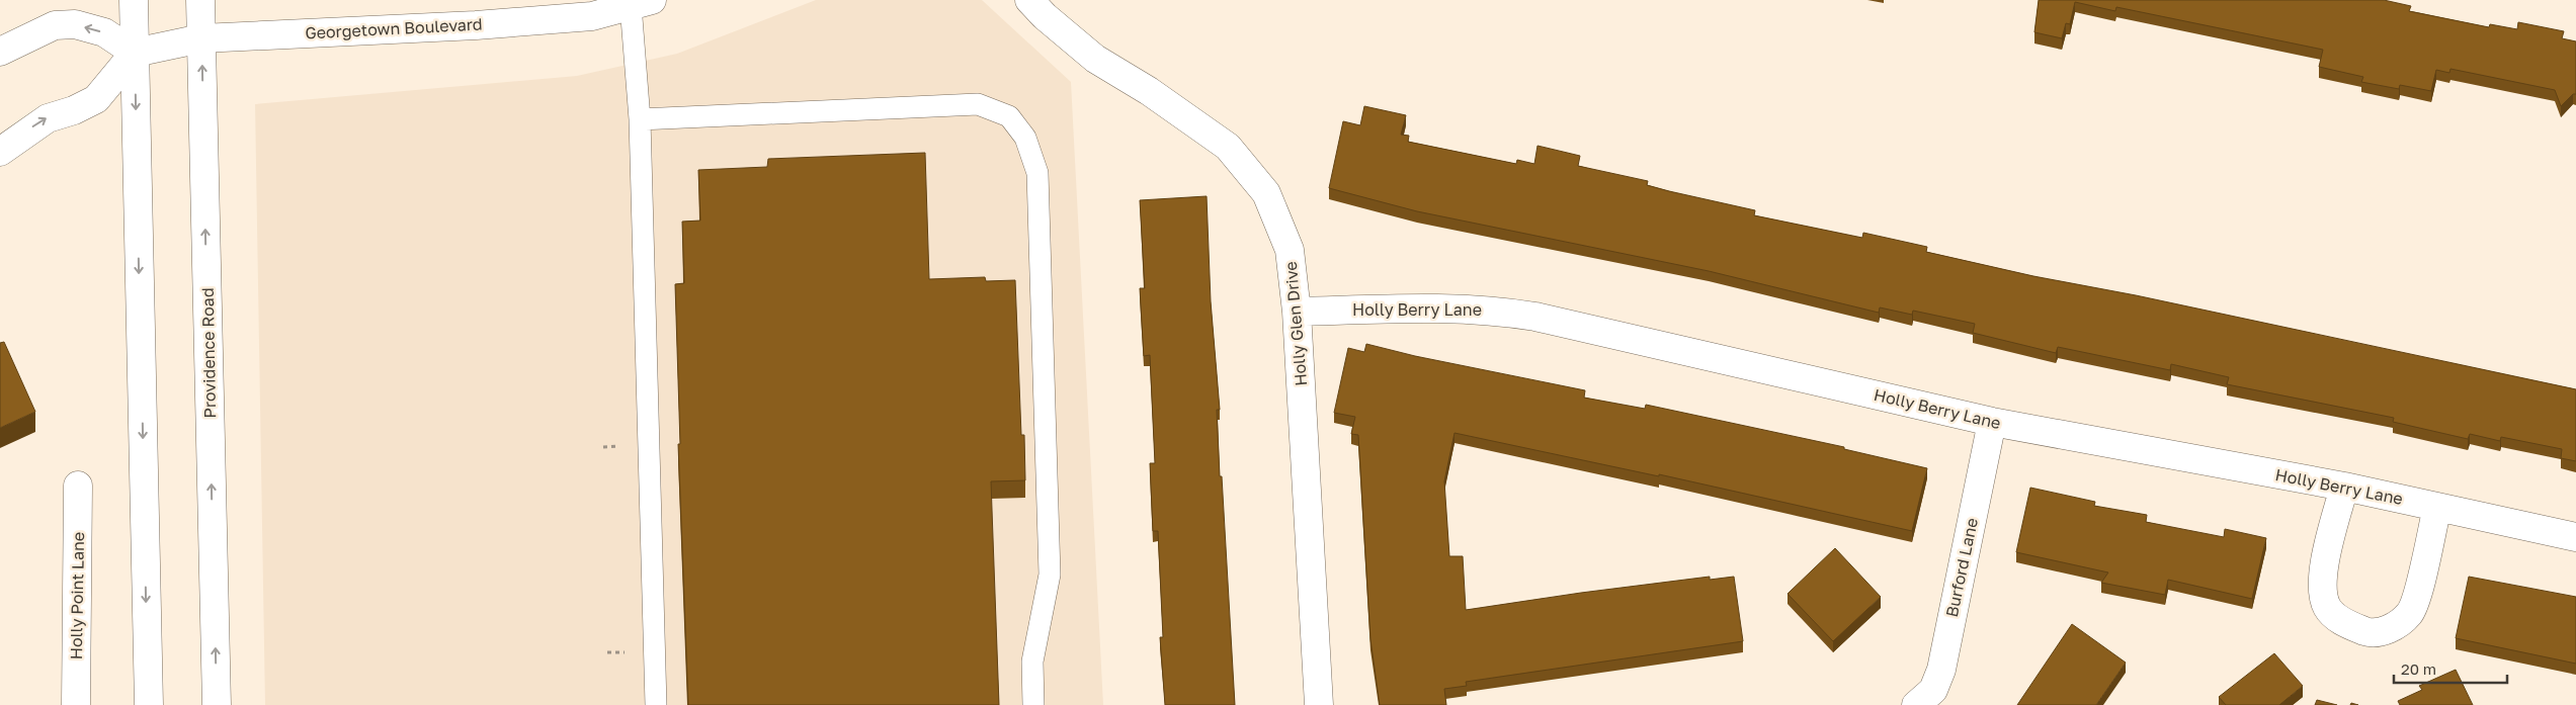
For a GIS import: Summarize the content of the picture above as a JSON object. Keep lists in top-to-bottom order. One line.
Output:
{"streets":{"street":["Georgetown Boulevard","Holly Berry Lane","Holly Glen Drive","Providence Road","Burford Lane","Holly Point Lane"]},"crossings":[["Georgetown Boulevard","Providence Road"],["Holly Berry Lane","Holly Glen Drive"],["Holly Berry Lane","Burford Lane"]],"scale_bar":"20 m"}
